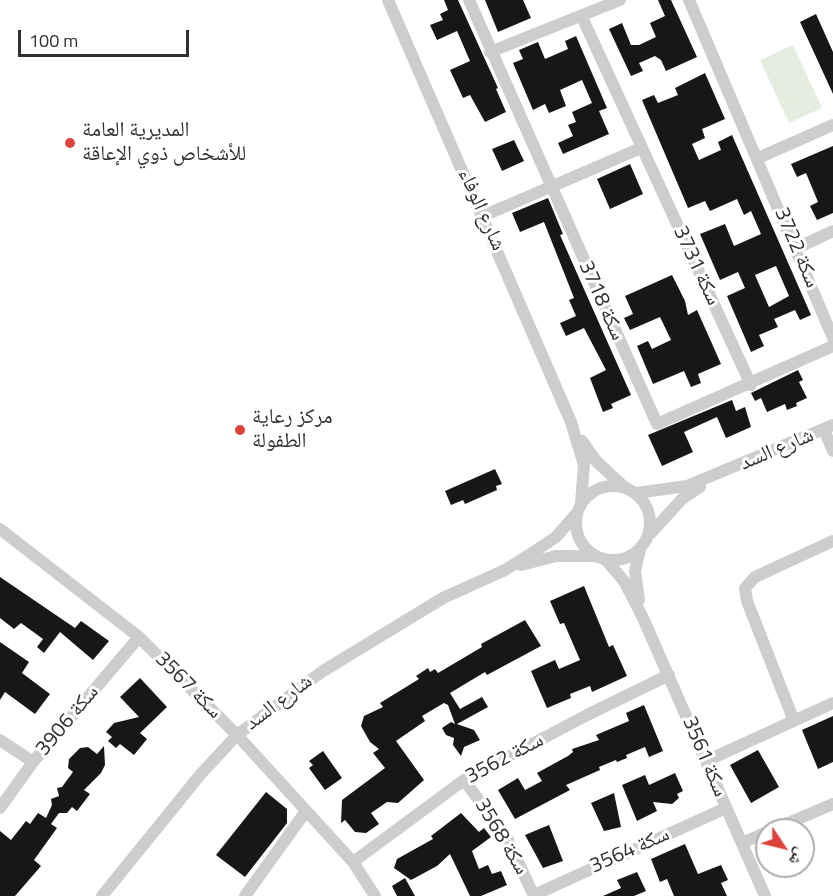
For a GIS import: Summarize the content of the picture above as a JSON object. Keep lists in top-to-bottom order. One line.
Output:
{"streets":{"street":["شارع الوفاء","سكة 3722","سكة 3731","سكة 3718","شارع السد","سكة 3567","سكة 3906","سكة 3561","سكة 3562","سكة 3568","سكة 3564"]},"crossings":[["شارع الوفاء","شارع السد"],["شارع الوفاء","سكة 3561"],["سكة 3731","سكة 3718"],["شارع السد","سكة 3567"],["شارع السد","سكة 3561"],["سكة 3567","سكة 3906"],["سكة 3567","سكة 3562"],["سكة 3561","سكة 3562"],["سكة 3561","سكة 3564"],["سكة 3562","سكة 3568"],["سكة 3568","سكة 3564"]],"places":["المديرية العامة للأشخاص ذوي الإعاقة","مركز رعاية الطفولة"],"scale_bar":"100 m","north":"bottom right"}
